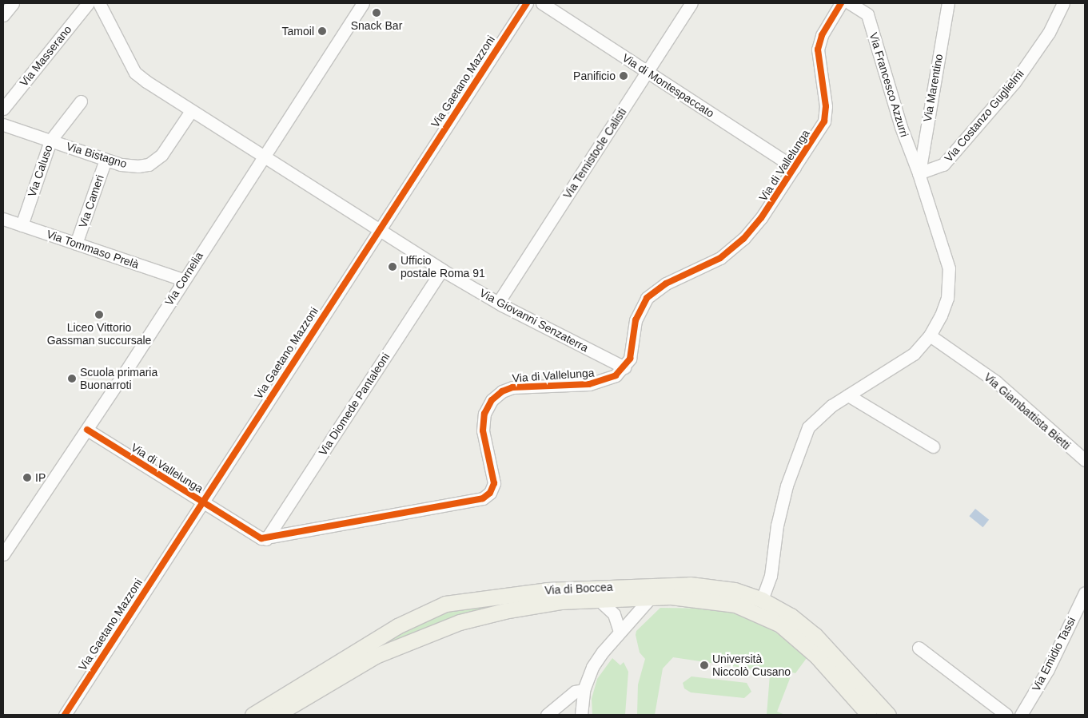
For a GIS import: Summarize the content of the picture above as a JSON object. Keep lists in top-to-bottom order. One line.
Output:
{"streets":{"main road":["Via di Boccea"],"street":["Via Masserano","Via Gaetano Mazzoni","Via Francesco Azzurri","Via di Montespaccato","Via Marentino","Via Costanzo Guglielmi","Via Temistocle Calisti","Via Bistagno","Via di Vallelunga","Via Caluso","Via Cameri","Via Tommaso Prelà","Via Cornelia","Via Giovanni Senzaterra","Via Diomede Pantaleoni","Via Giambattista Bietti","Via Emidio Tassi"]},"crossings":[["Via Gaetano Mazzoni","Via di Vallelunga"],["Via Gaetano Mazzoni","Via Giovanni Senzaterra"],["Via Francesco Azzurri","Via Marentino"],["Via Francesco Azzurri","Via Costanzo Guglielmi"],["Via di Montespaccato","Via Temistocle Calisti"],["Via di Montespaccato","Via di Vallelunga"],["Via Marentino","Via Costanzo Guglielmi"],["Via Temistocle Calisti","Via Giovanni Senzaterra"],["Via Bistagno","Via Caluso"],["Via Bistagno","Via Cameri"],["Via di Vallelunga","Via Cornelia"],["Via di Vallelunga","Via Giovanni Senzaterra"],["Via di Vallelunga","Via Diomede Pantaleoni"],["Via Caluso","Via Tommaso Prelà"],["Via Cameri","Via Tommaso Prelà"],["Via Tommaso Prelà","Via Cornelia"],["Via Cornelia","Via Giovanni Senzaterra"],["Via Giovanni Senzaterra","Via Diomede Pantaleoni"]],"places":["Snack Bar","Tamoil","Panificio","Ufficio postale Roma 91","Liceo Vittorio Gassman succursale","Scuola primaria Buonarroti","IP","Università Niccolò Cusano"]}
